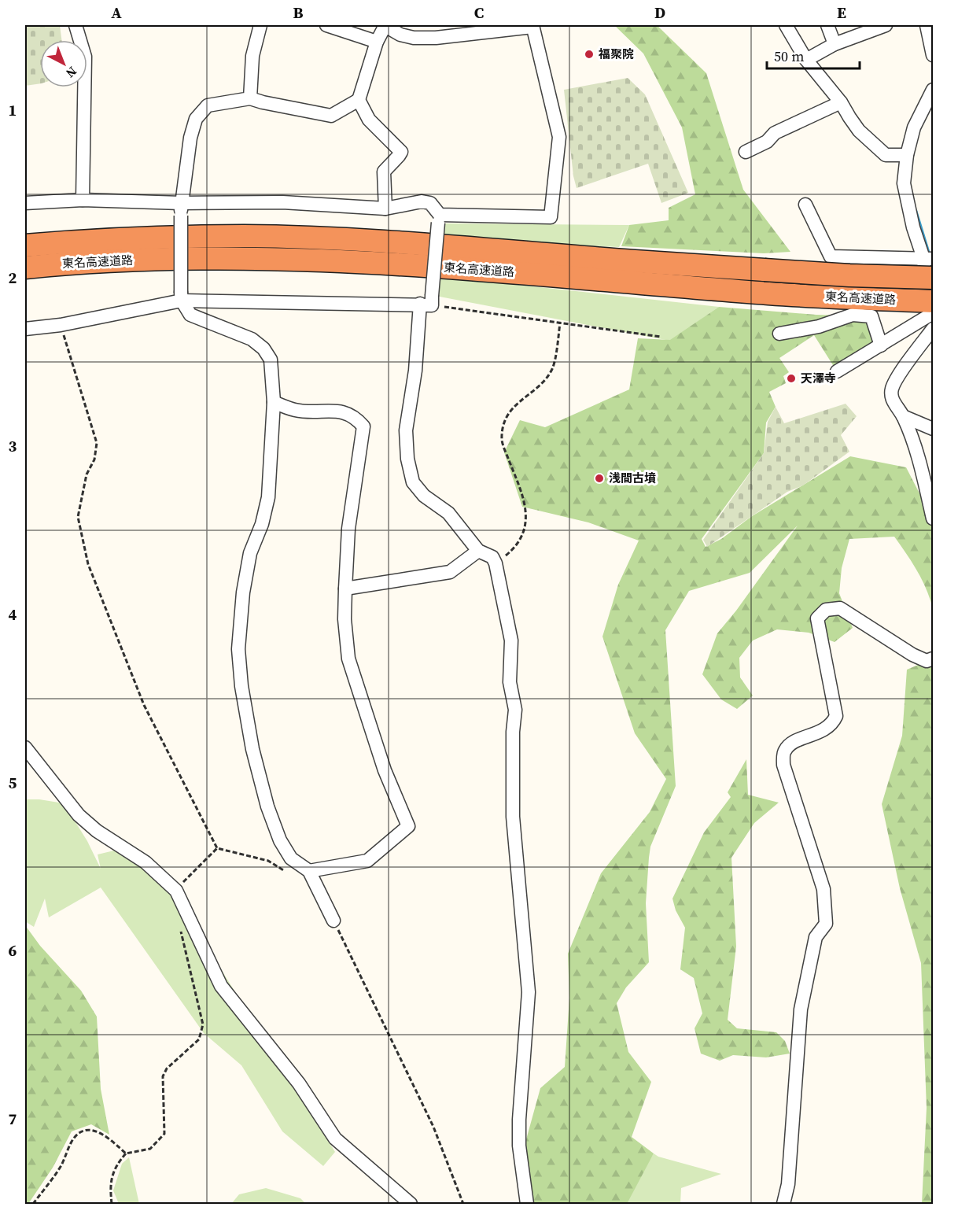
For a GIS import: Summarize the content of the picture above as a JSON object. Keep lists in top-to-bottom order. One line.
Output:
{"streets":{"highway":["東名高速道路"]},"places":["福聚院","天澤寺","浅間古墳"],"scale_bar":"50 m","north":"bottom right","grid":{"columns":["A","B","C","D","E"],"rows":["1","2","3","4","5","6","7"]}}
